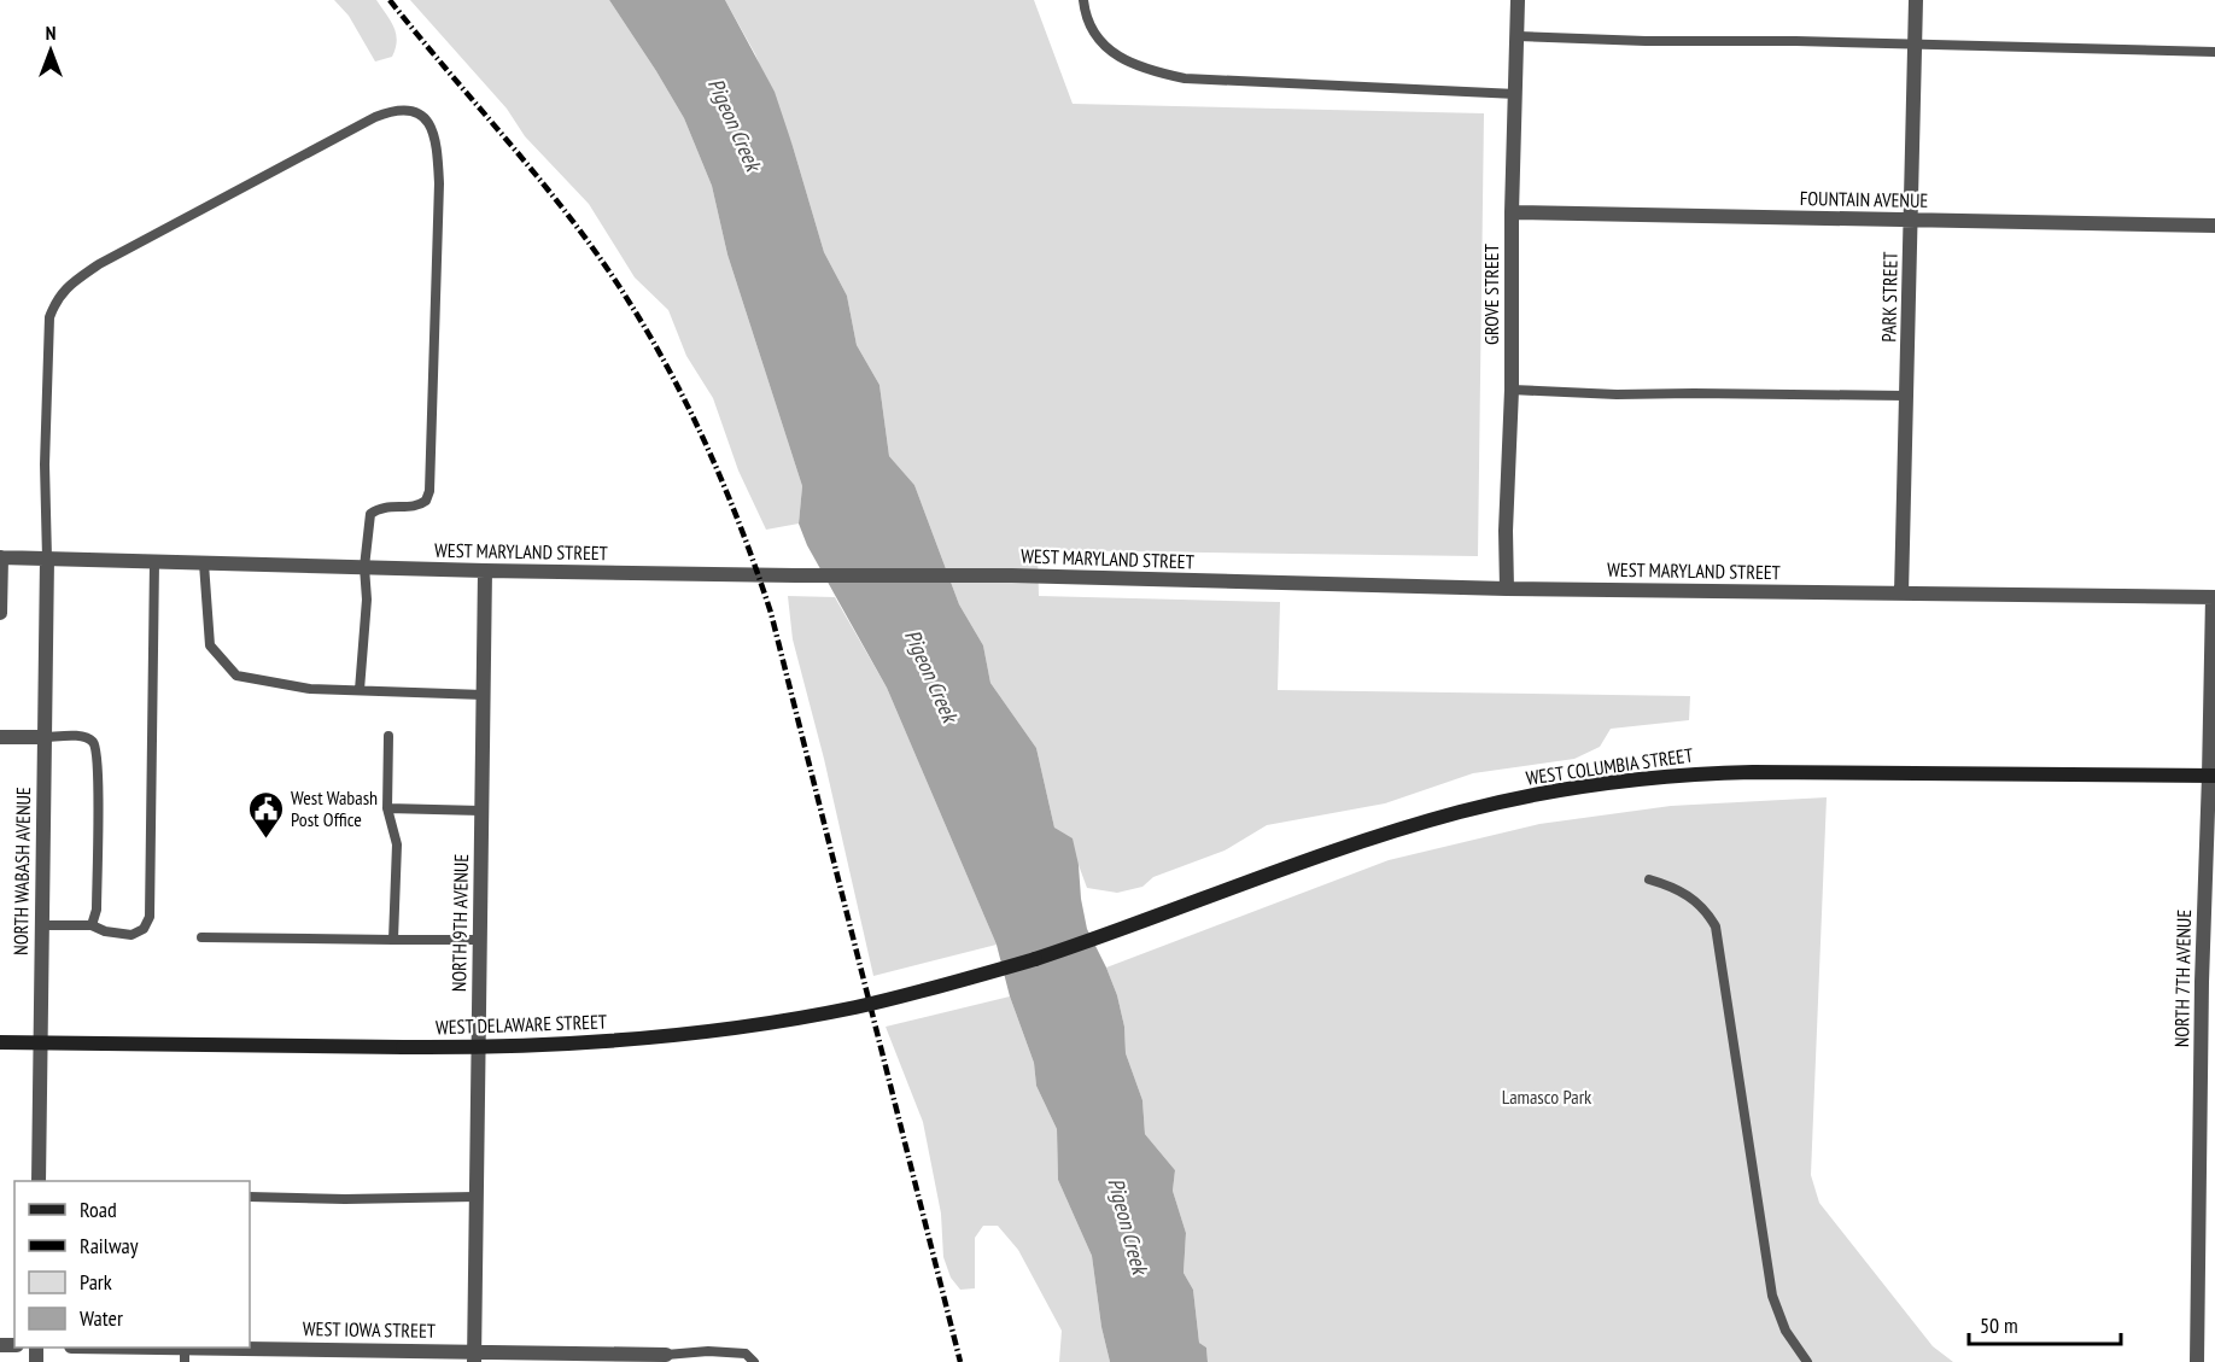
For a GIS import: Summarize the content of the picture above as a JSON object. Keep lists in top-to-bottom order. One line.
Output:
{"streets":{"main road":["WEST COLUMBIA STREET","WEST DELAWARE STREET"],"street":["FOUNTAIN AVENUE","GROVE STREET","PARK STREET","WEST MARYLAND STREET","NORTH WABASH AVENUE","NORTH 9TH AVENUE","NORTH 7TH AVENUE","WEST IOWA STREET"]},"crossings":[["FOUNTAIN AVENUE","GROVE STREET"],["FOUNTAIN AVENUE","PARK STREET"],["GROVE STREET","WEST MARYLAND STREET"],["PARK STREET","WEST MARYLAND STREET"],["WEST MARYLAND STREET","NORTH WABASH AVENUE"],["WEST MARYLAND STREET","NORTH 9TH AVENUE"],["WEST MARYLAND STREET","NORTH 7TH AVENUE"],["WEST COLUMBIA STREET","NORTH 7TH AVENUE"],["WEST COLUMBIA STREET","WEST DELAWARE STREET"],["NORTH WABASH AVENUE","WEST DELAWARE STREET"],["NORTH 9TH AVENUE","WEST IOWA STREET"]],"water":["Pigeon Creek"],"parks":["Lamasco Park"],"places":{"public building":["West Wabash Post Office"]},"legend":["Road","Railway","Park","Water"],"scale_bar":"50 m","north":"top"}
